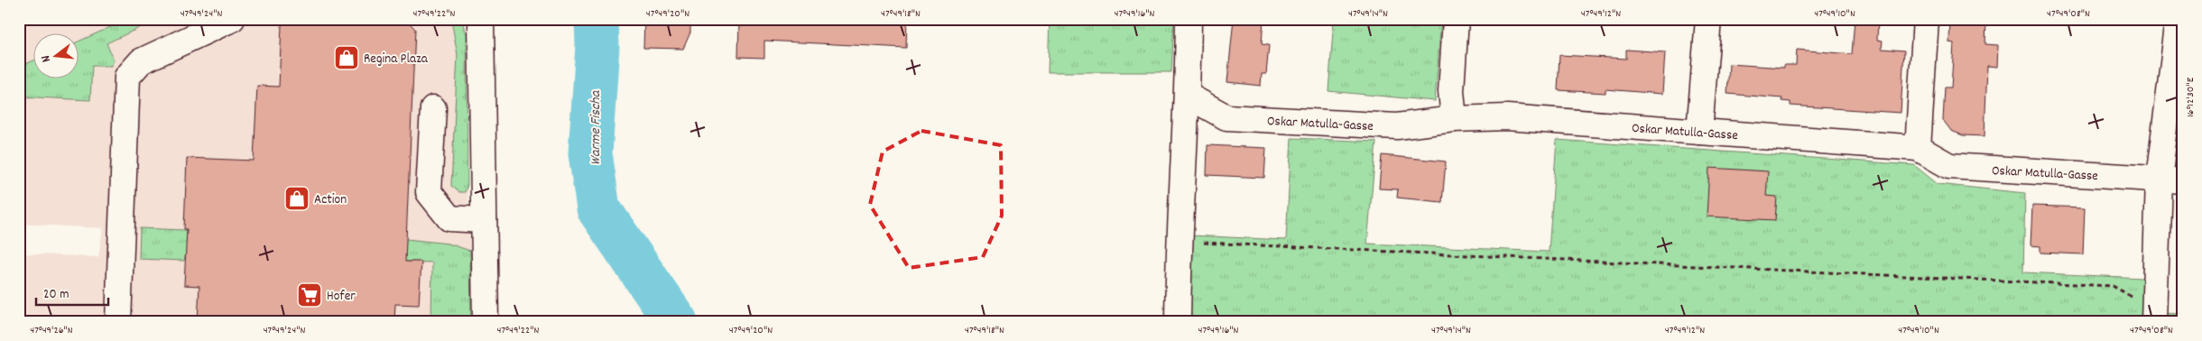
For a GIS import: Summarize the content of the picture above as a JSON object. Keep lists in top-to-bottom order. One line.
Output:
{"streets":{"street":["Oskar Matulla-Gasse"]},"water":["Warme Fischa"],"places":{"shop":["Regina Plaza","Action"],"supermarket":["Hofer"]},"scale_bar":"20 m","north":"left","coordinates":["47°49'24\"N","47°49'22\"N","47°49'20\"N","47°49'18\"N","47°49'16\"N","47°49'14\"N","47°49'12\"N","47°49'10\"N","47°49'08\"N","16°12'30\"E","47°49'26\"N"]}
